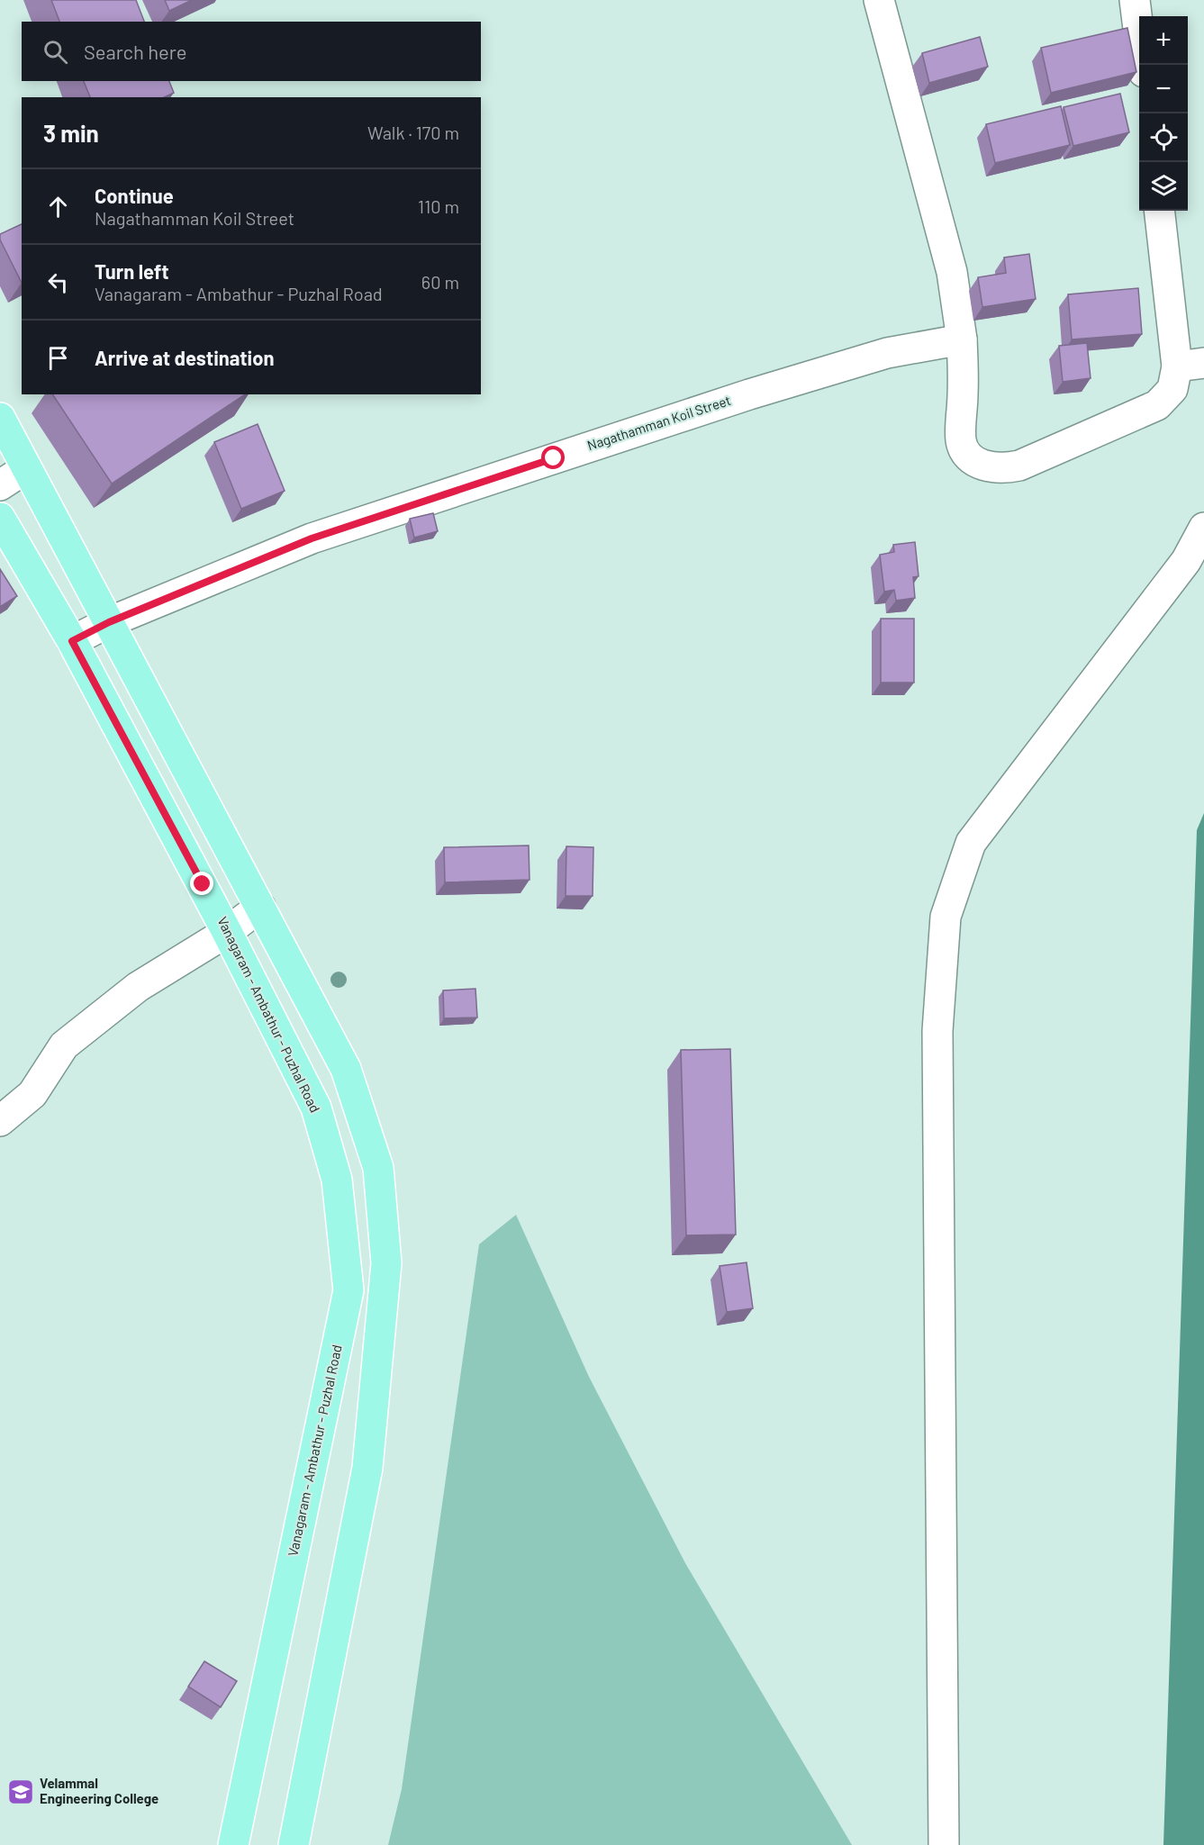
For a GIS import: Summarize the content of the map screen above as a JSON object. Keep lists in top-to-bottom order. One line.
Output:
{"streets":{"main road":["Vanagaram - Ambathur - Puzhal Road"],"street":["Nagathamman Koil Street"]},"crossings":[["Nagathamman Koil Street","Vanagaram - Ambathur - Puzhal Road"]],"places":{"school or university":["Velammal Engineering College"]},"page":{"map_buttons":["+","−"],"search":"Search here","heading":["3 min","Walk · 170 m"],"list":[["Continue","Nagathamman Koil Street","110 m"],["Turn left","Vanagaram - Ambathur - Puzhal Road","60 m"],"Arrive at destination"]}}
